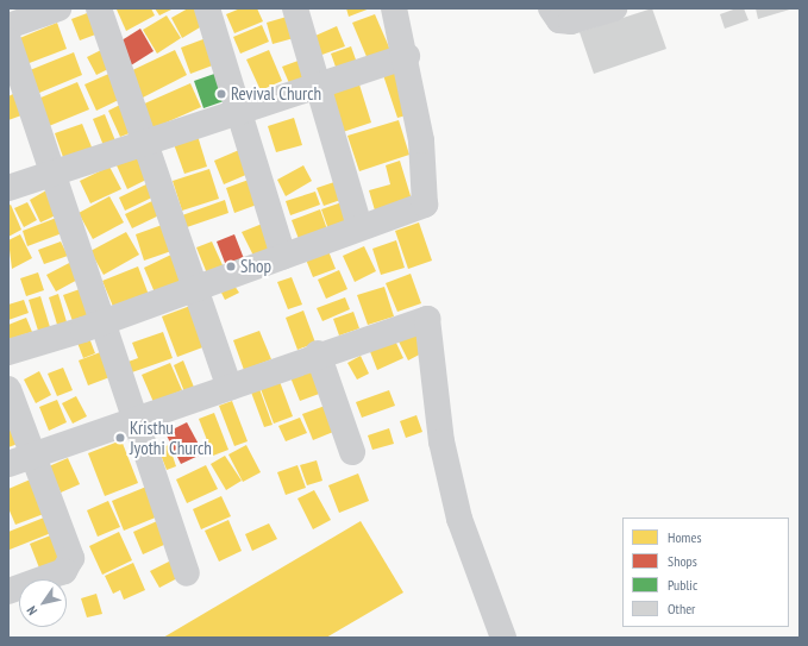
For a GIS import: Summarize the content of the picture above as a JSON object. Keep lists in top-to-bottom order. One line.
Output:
{"places":["Revival Church","Shop","Kristhu Jyothi Church"],"legend":["Homes","Shops","Public","Other"],"north":"bottom left"}
